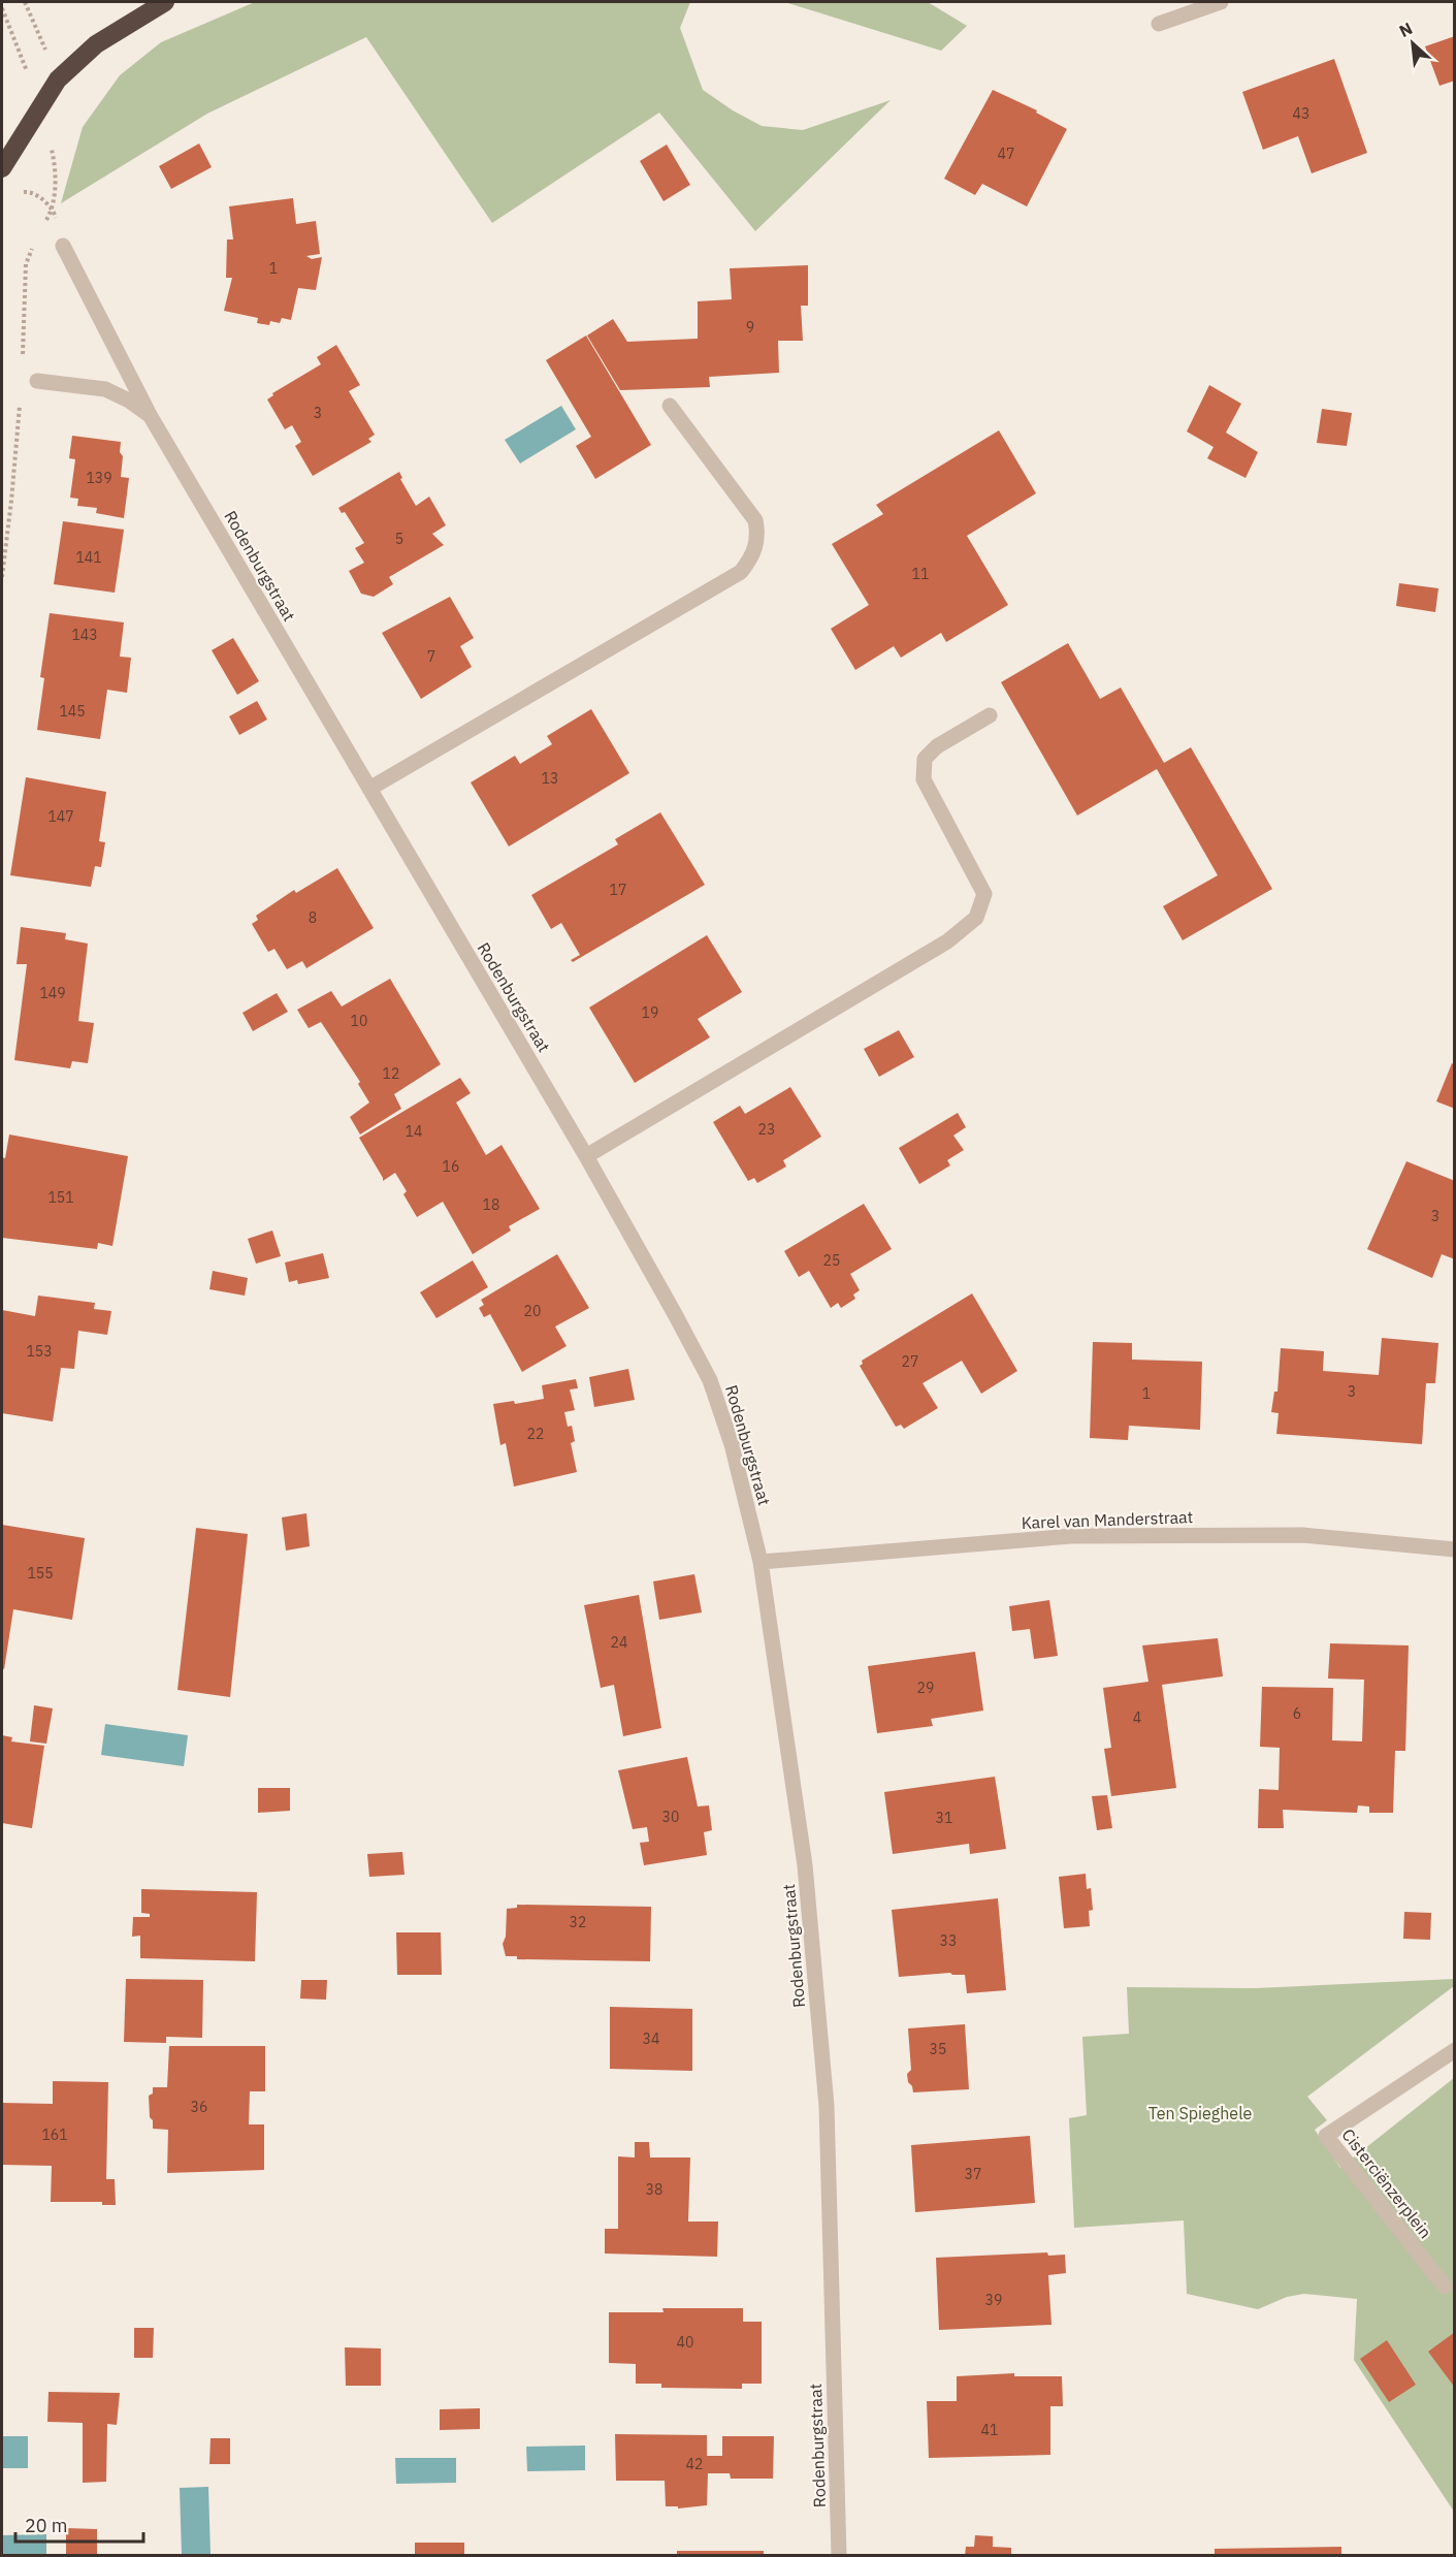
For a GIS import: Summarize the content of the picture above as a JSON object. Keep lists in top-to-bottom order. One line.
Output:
{"streets":{"street":["Rodenburgstraat","Karel van Manderstraat","Cisterciënzerplein"]},"crossings":[["Rodenburgstraat","Karel van Manderstraat"]],"parks":["Ten Spieghele"],"house_numbers":["43","47","1","9","3","139","5","141","11","143","7","145","13","147","17","8","149","19","10","12","23","14","16","151","18","3","25","20","153","27","3","1","22","155","24","29","6","4","30","31","32","33","34","35","36","161","37","38","39","40","41","42"],"scale_bar":"20 m","north":"top left"}
